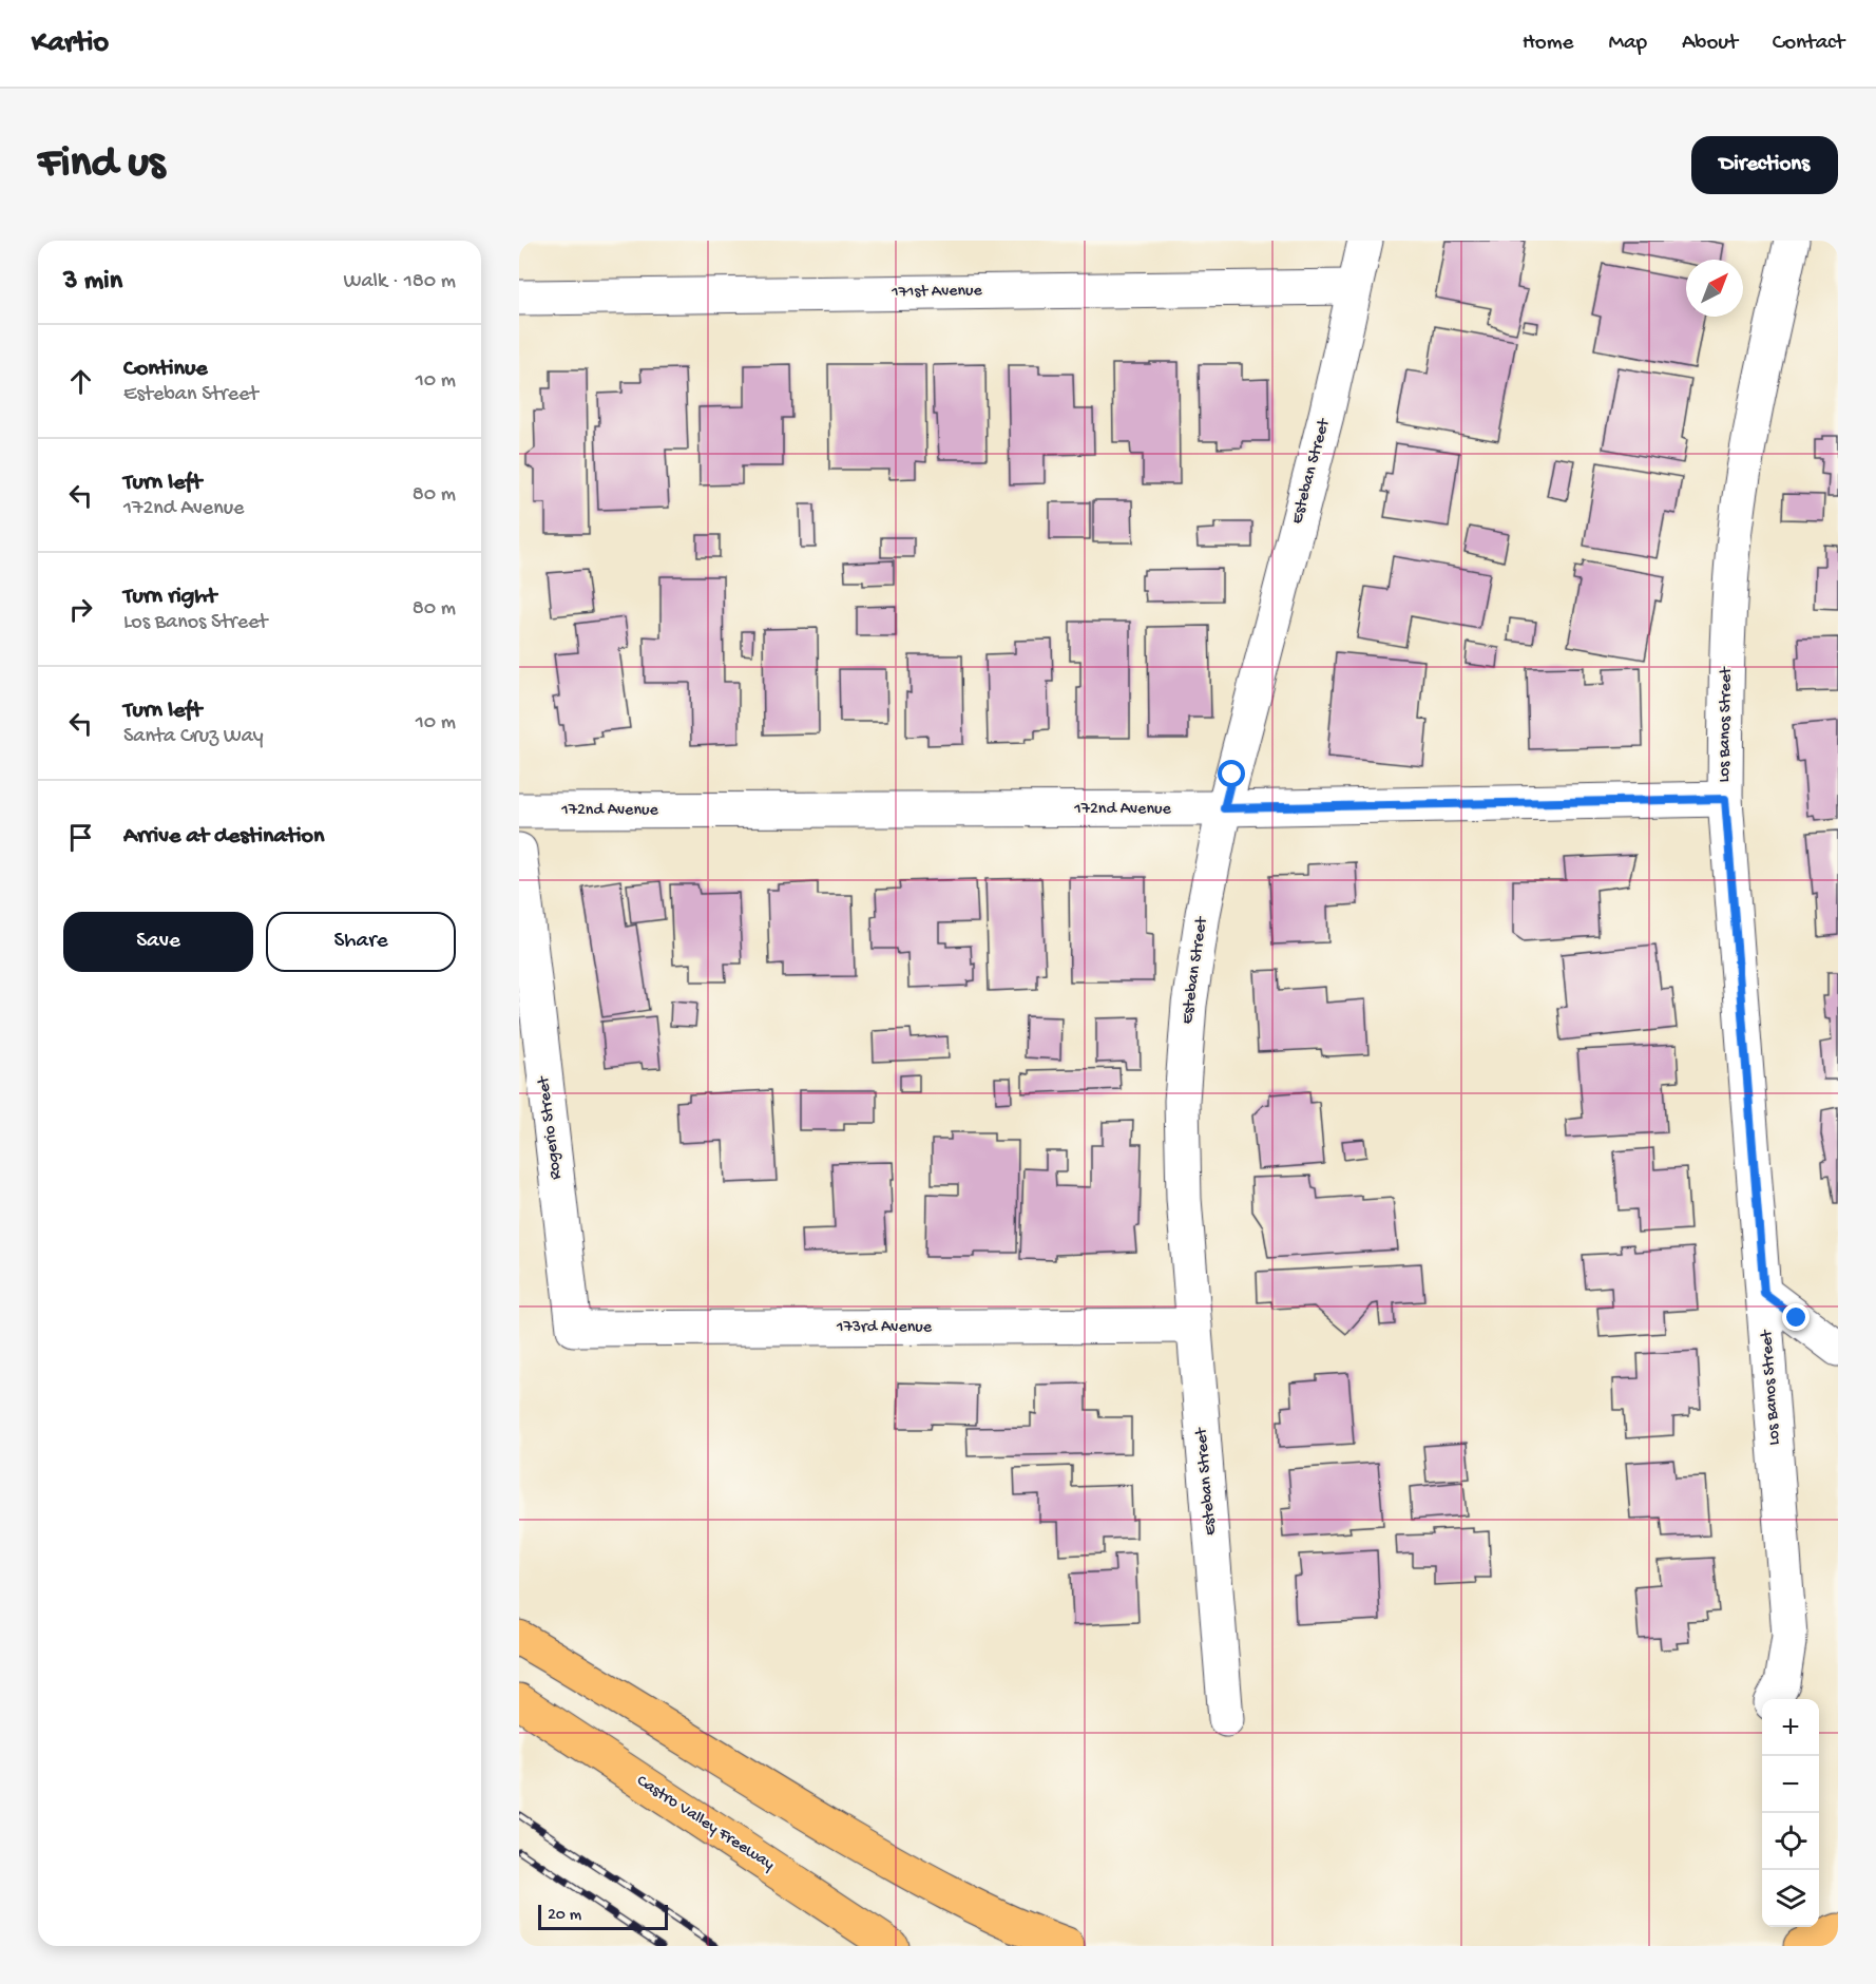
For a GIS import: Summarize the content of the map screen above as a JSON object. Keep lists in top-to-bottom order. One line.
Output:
{"streets":{"highway":["Castro Valley Freeway"],"street":["171st Avenue","Esteban Street","Los Banos Street","172nd Avenue","Rogerio Street","173rd Avenue"]},"crossings":[["171st Avenue","Esteban Street"],["Esteban Street","172nd Avenue"],["Esteban Street","173rd Avenue"],["Los Banos Street","172nd Avenue"],["Rogerio Street","173rd Avenue"]],"scale_bar":"20 m","north":"top right","page":{"header":"Kartio","nav":["Home","Map","About","Contact"],"buttons":["Directions",["Save","Share"]],"title":"Find us","heading":["3 min","Walk · 180 m"],"list":[["Continue","Esteban Street","10 m"],["Turn left","172nd Avenue","80 m"],["Turn right","Los Banos Street","80 m"],["Turn left","Santa Cruz Way","10 m"],"Arrive at destination"],"map_buttons":["+","−"],"scale":"20 m"}}
